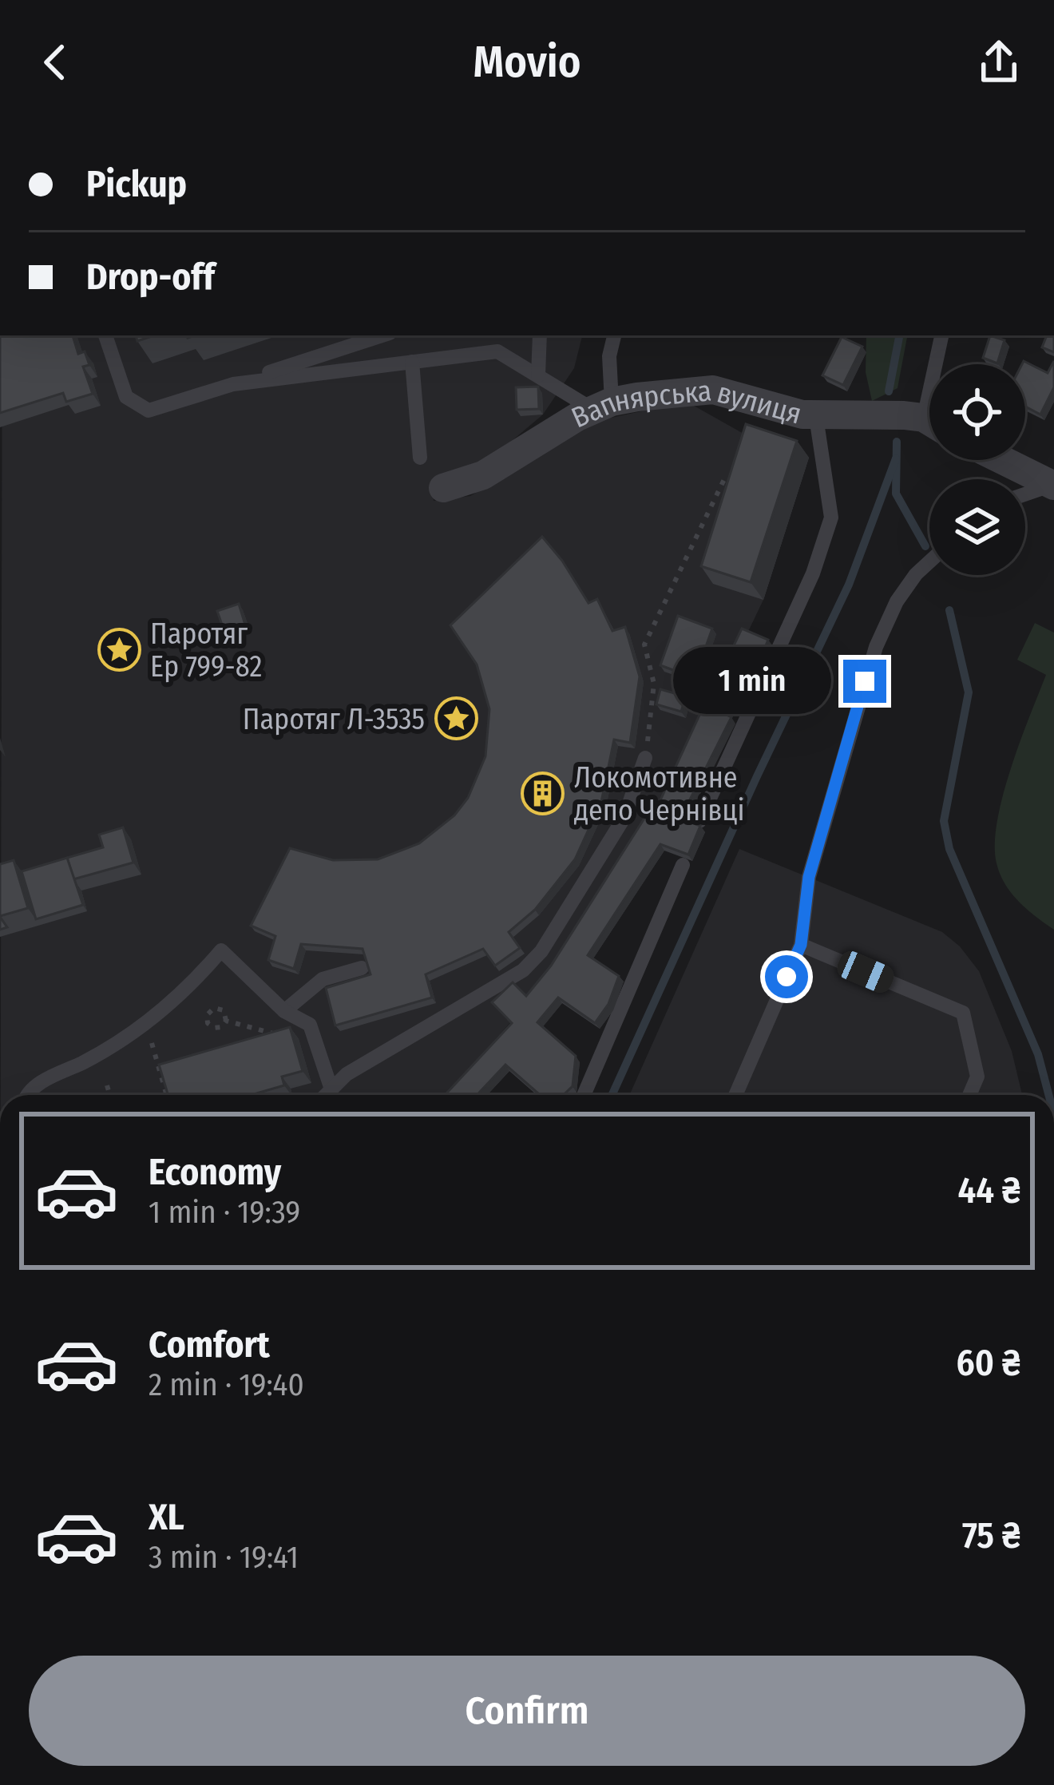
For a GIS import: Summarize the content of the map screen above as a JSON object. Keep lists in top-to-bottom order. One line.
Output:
{"streets":{"street":["Вапнярська вулиця"]},"places":{"place":["Паротяг Ер 799-82","Паротяг Л-3535"],"building":["Локомотивне депо Чернівці"]},"page":{"header":"Movio","banner":["Pickup","Drop-off"],"bubble":"1 min","list":[{"name":"Economy","note":"1 min · 19:39","value":"44 ₴"},{"name":"Comfort","note":"2 min · 19:40","value":"60 ₴"},{"name":"XL","note":"3 min · 19:41","value":"75 ₴"}],"buttons":"Confirm"}}
